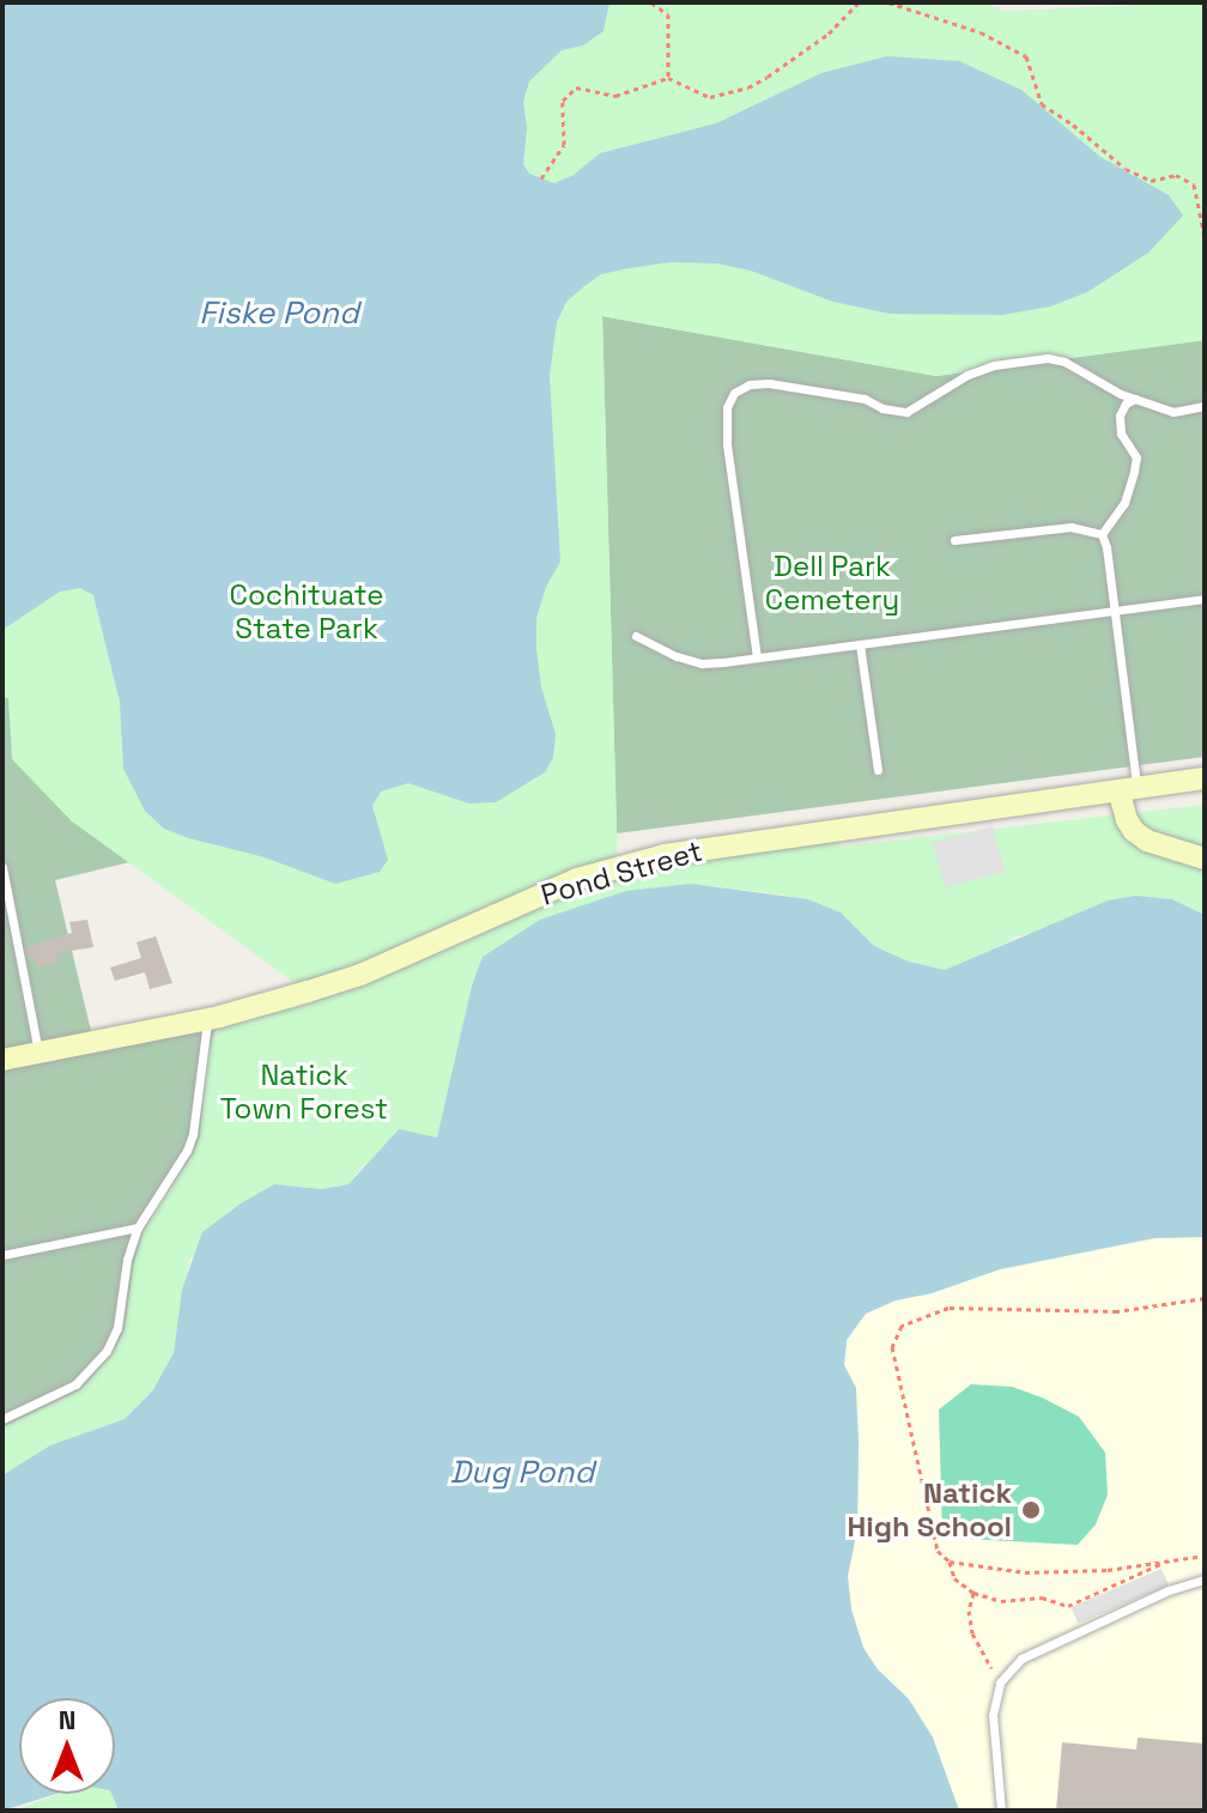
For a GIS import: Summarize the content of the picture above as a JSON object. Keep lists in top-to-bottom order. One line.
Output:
{"streets":{"street":["Pond Street"]},"water":["Fiske Pond","Dug Pond"],"parks":["Dell Park Cemetery","Cochituate State Park","Natick Town Forest"],"places":["Natick High School"],"north":"top"}
